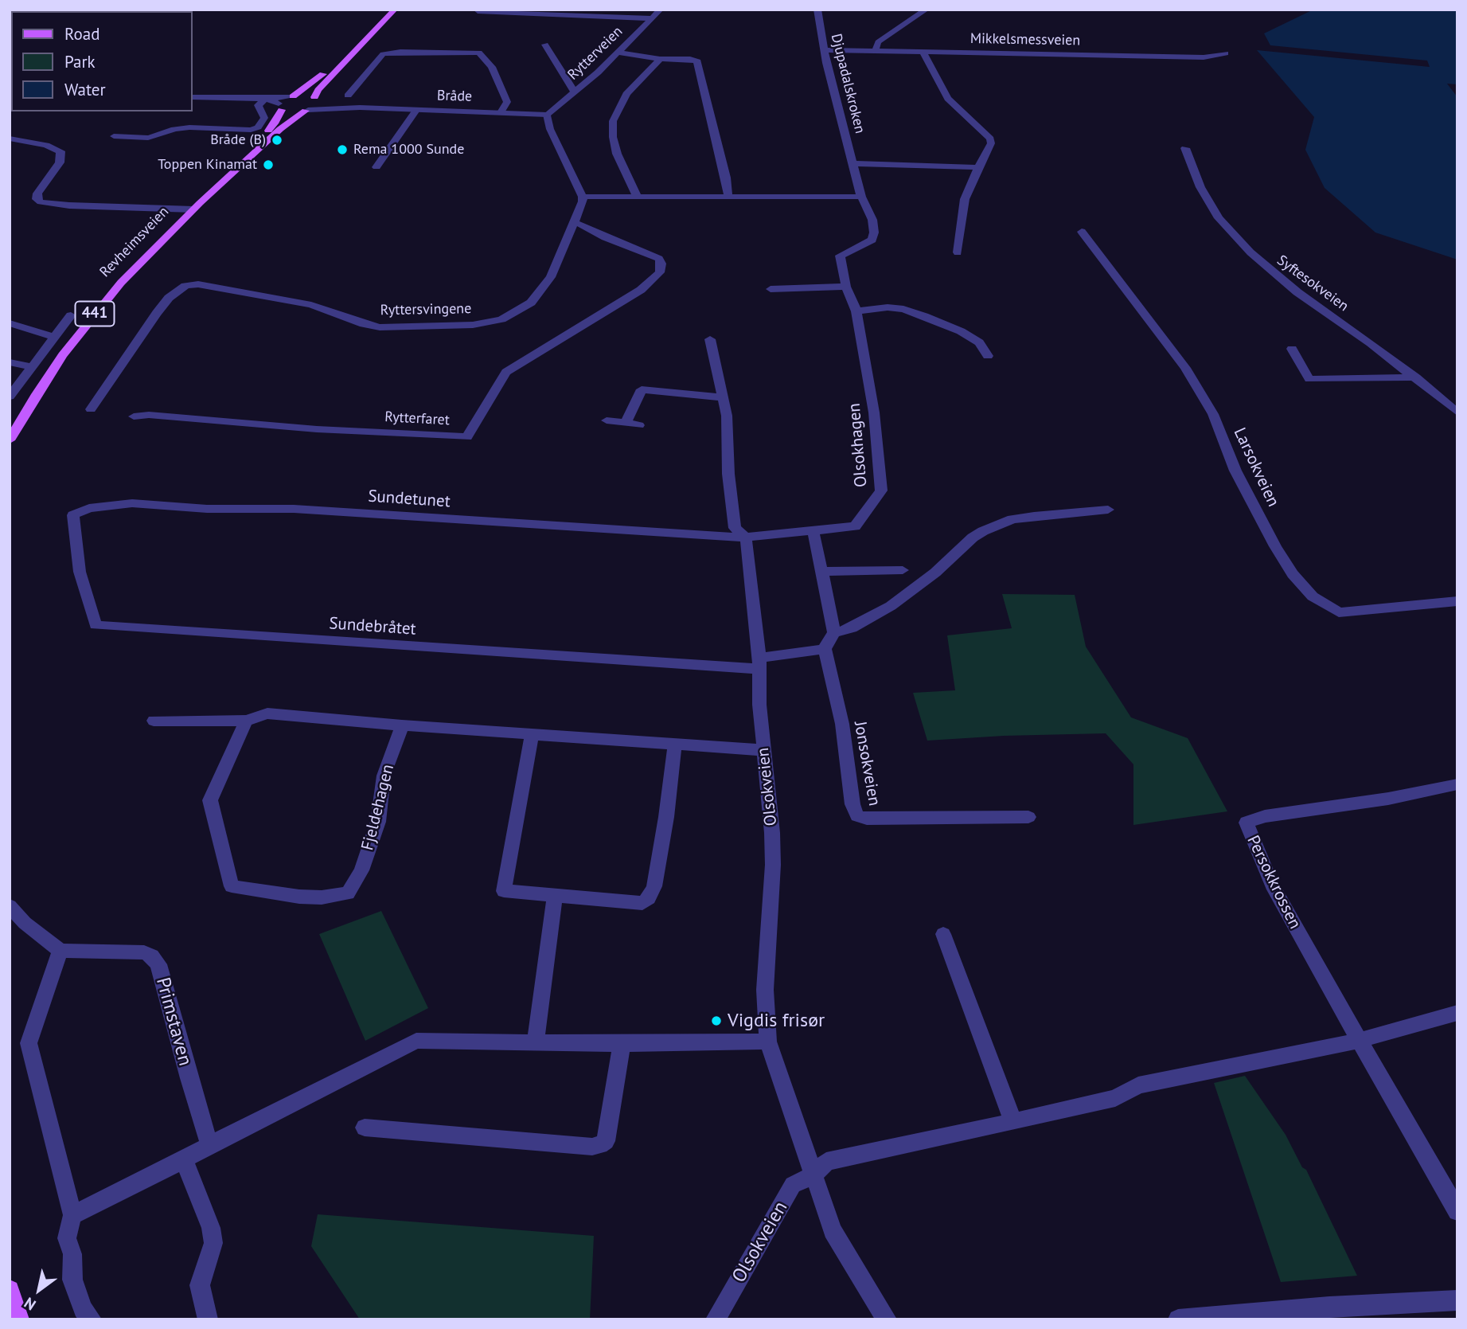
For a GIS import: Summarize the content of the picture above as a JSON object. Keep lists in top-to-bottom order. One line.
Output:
{"streets":{"main road":["Revheimsveien","441"],"street":["Mikkelsmessveien","Rytterveien","Djupadalskroken","Bråde","Syftesokveien","Ryttersvingene","Rytterfaret","Olsokhagen","Larsokveien","Sundetunet","Sundebråtet","Jonsokveien","Olsokveien","Fjeldehagen","Persokkrossen","Primstaven"]},"crossings":[["Mikkelsmessveien","Djupadalskroken"],["Rytterveien","Bråde"],["Djupadalskroken","Olsokhagen"],["Bråde","Revheimsveien"],["Bråde","441"],["Revheimsveien","441"],["Ryttersvingene","Rytterfaret"],["Olsokhagen","Sundetunet"],["Olsokhagen","Olsokveien"],["Sundetunet","Sundebråtet"],["Sundetunet","Olsokveien"],["Sundebråtet","Olsokveien"],["Olsokveien","Persokkrossen"]],"places":["Bråde (B)","Rema 1000 Sunde","Toppen Kinamat","Vigdis frisør"],"legend":["Road","Park","Water"],"north":"bottom left"}
